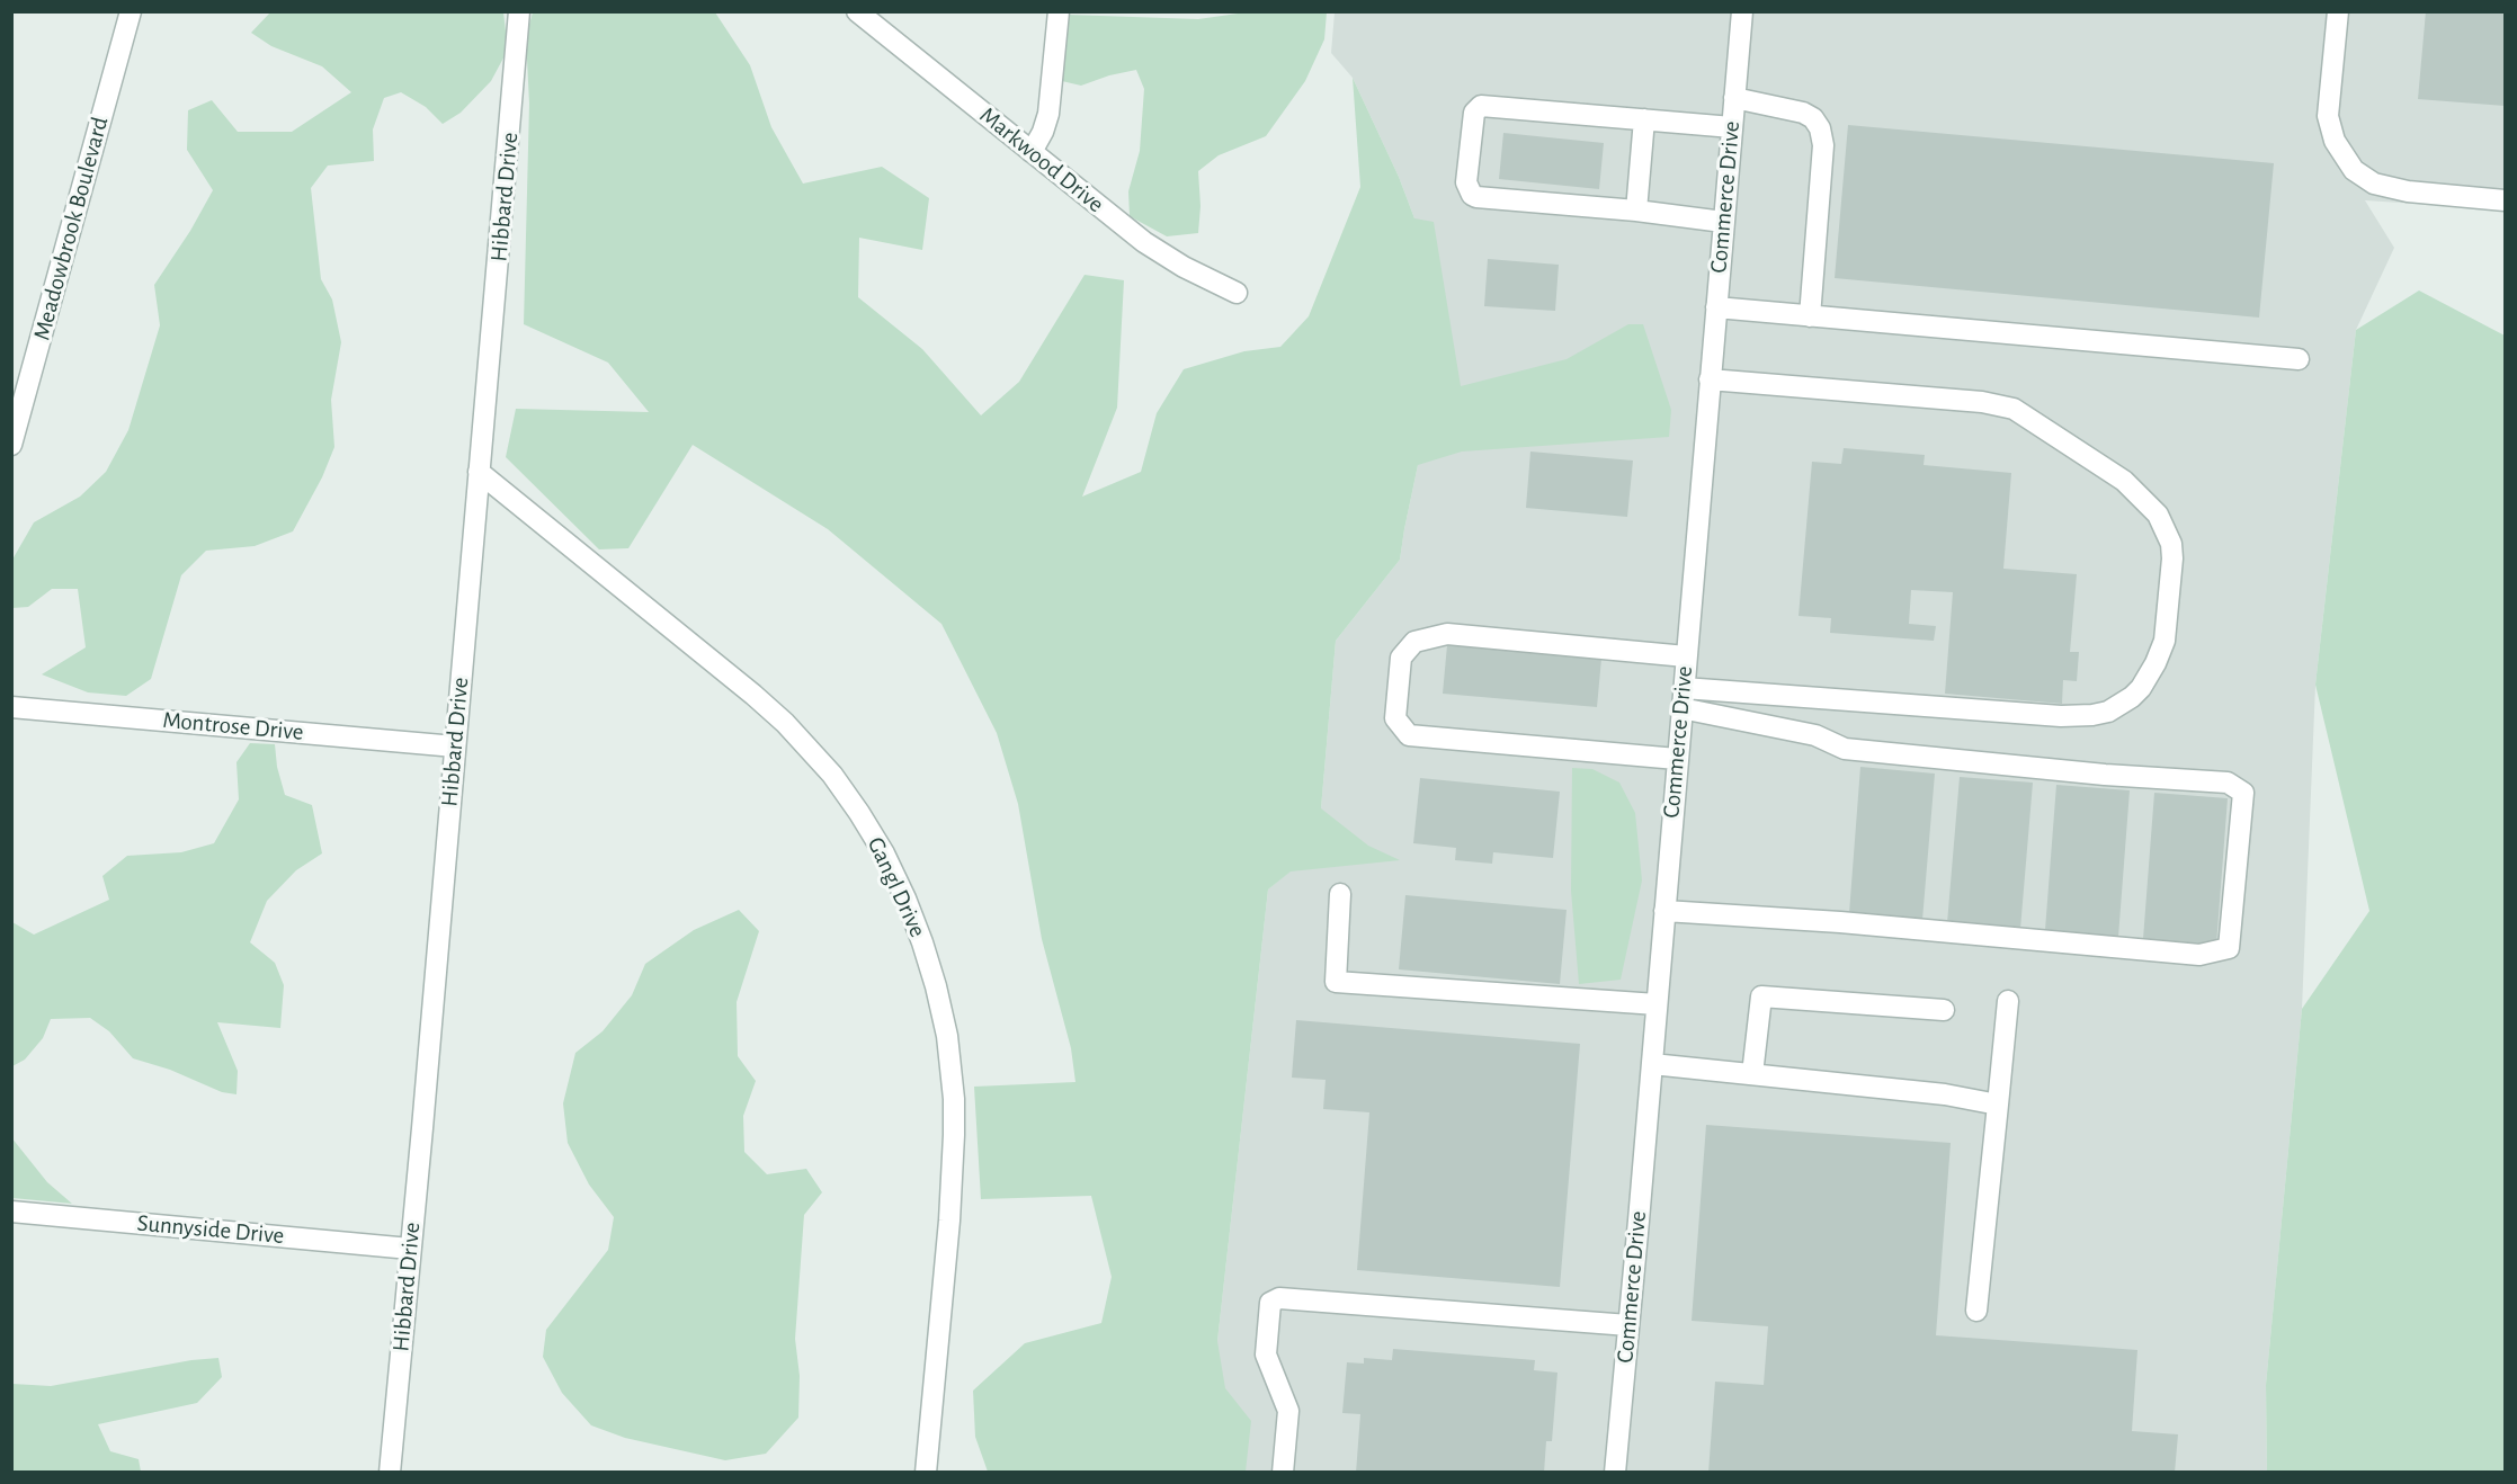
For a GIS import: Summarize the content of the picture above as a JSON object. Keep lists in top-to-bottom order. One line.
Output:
{"streets":{"street":["Markwood Drive","Hibbard Drive","Commerce Drive","Meadowbrook Boulevard","Montrose Drive","Gangl Drive","Sunnyside Drive"]},"crossings":[["Hibbard Drive","Montrose Drive"],["Hibbard Drive","Gangl Drive"],["Hibbard Drive","Sunnyside Drive"]]}
